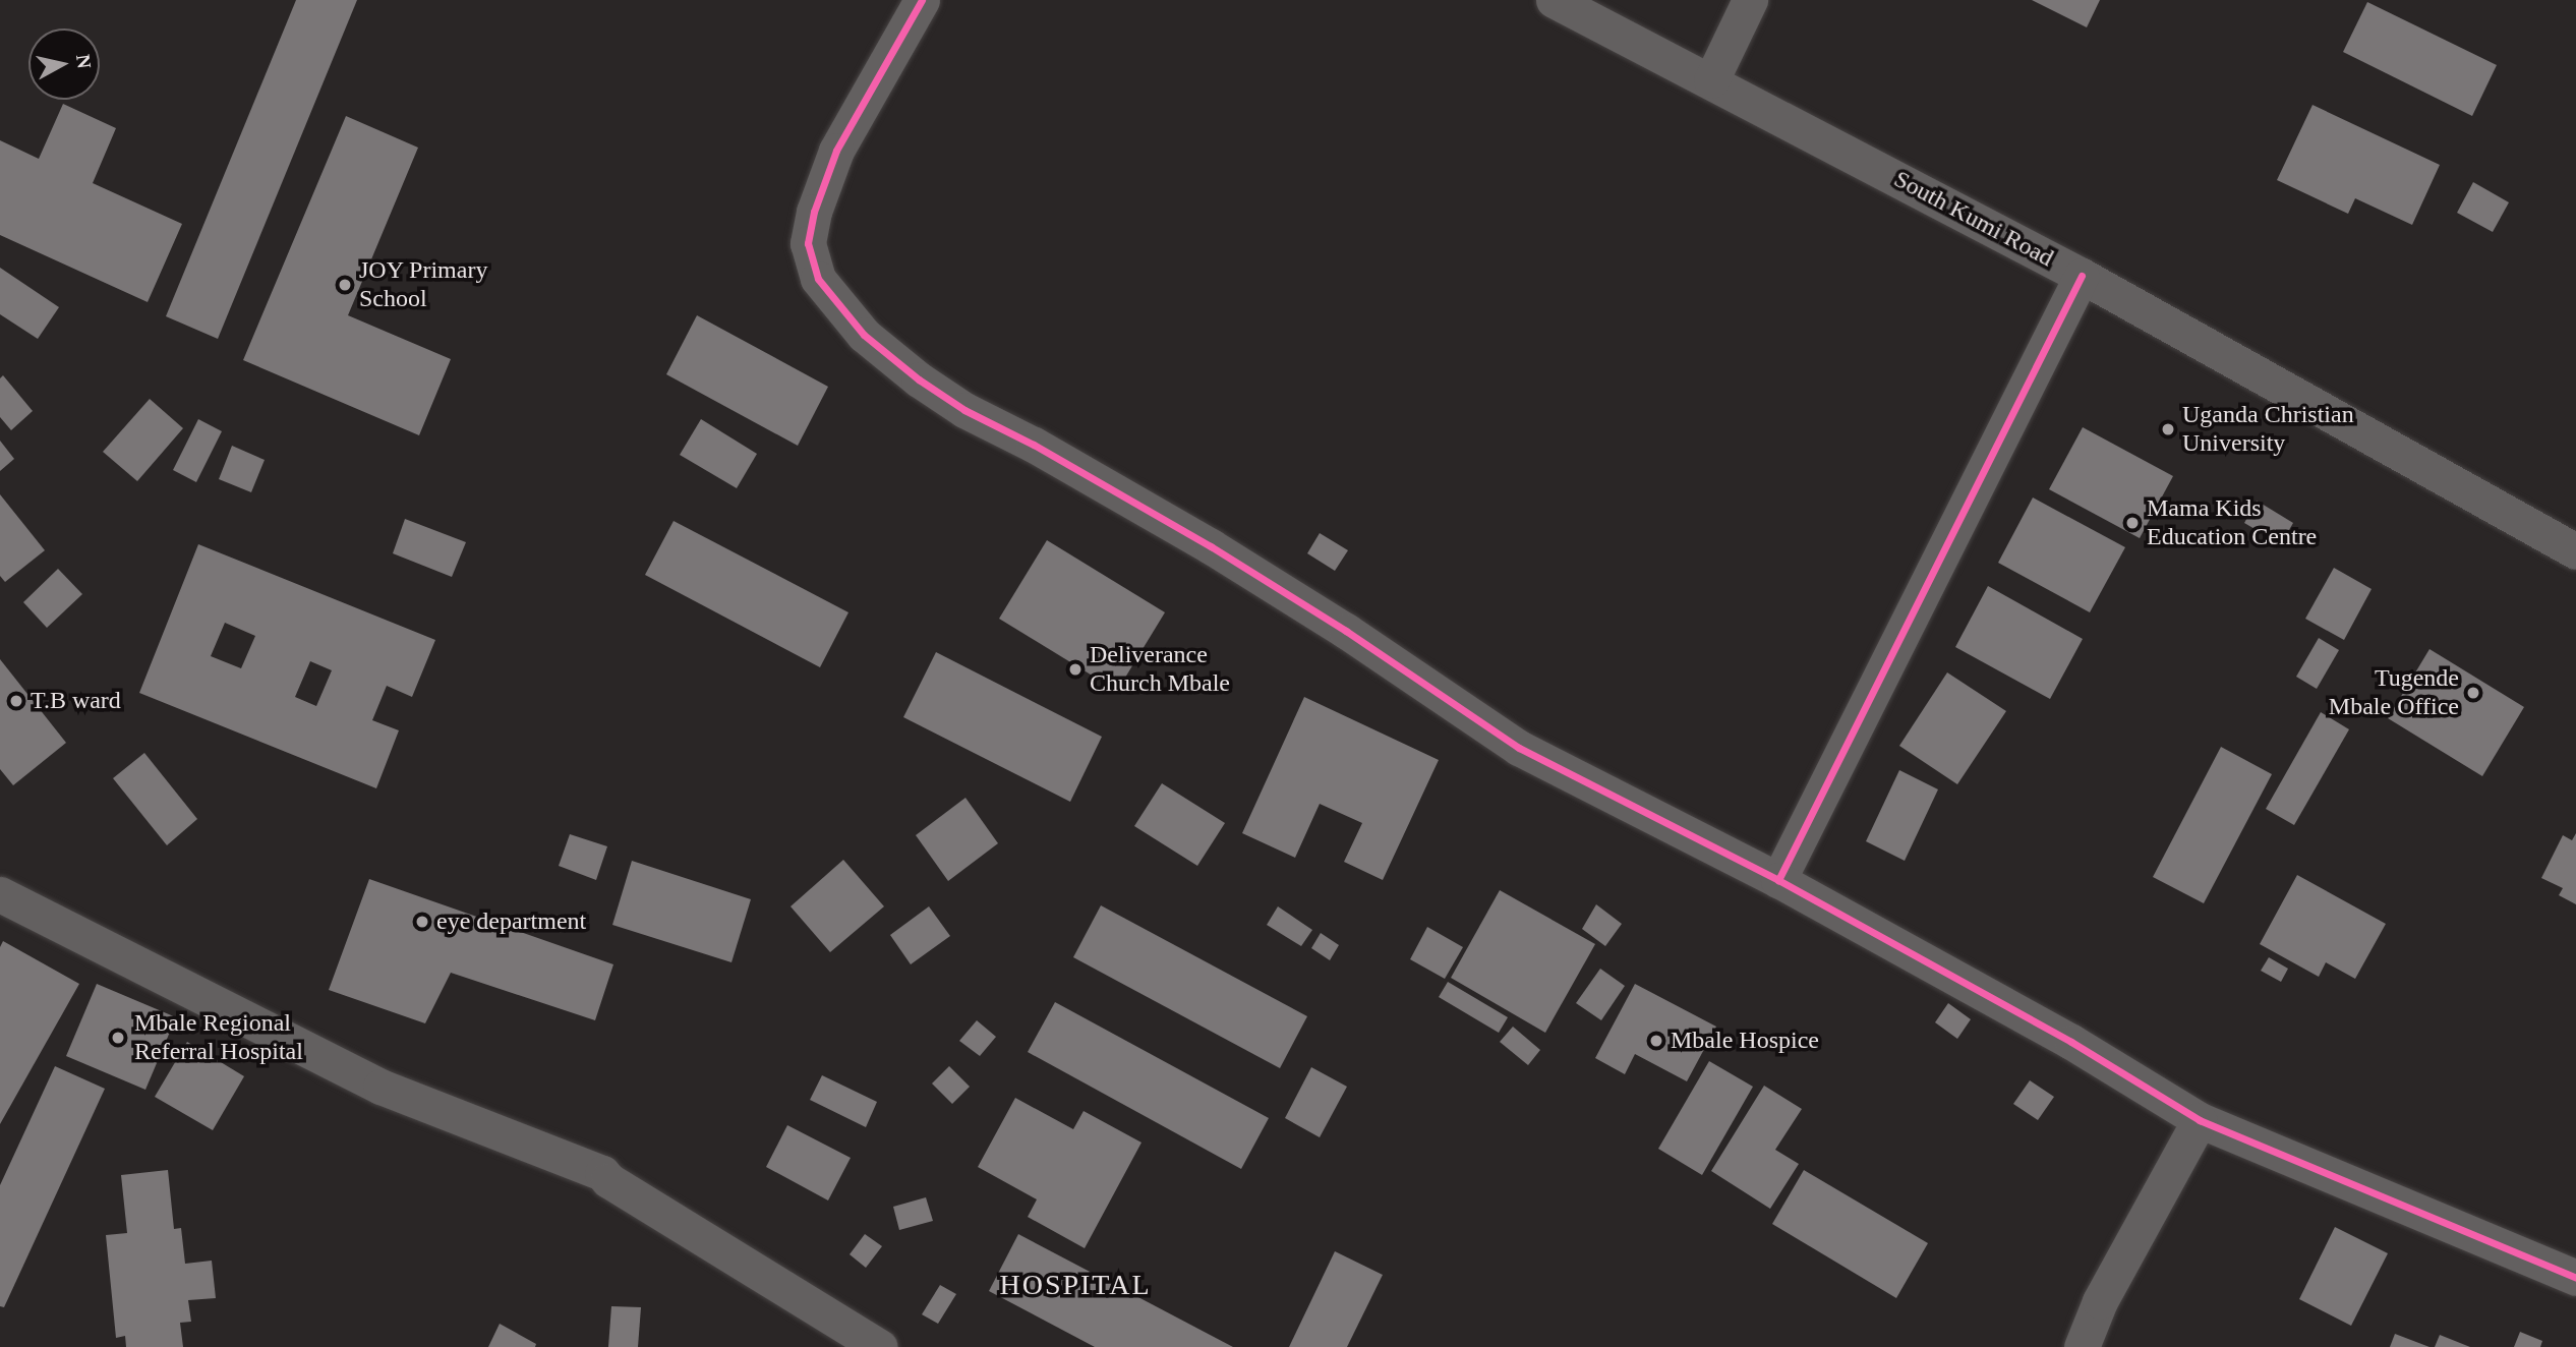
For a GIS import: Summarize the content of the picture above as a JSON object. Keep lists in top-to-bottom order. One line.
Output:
{"streets":{"street":["South Kumi Road"]},"districts":["HOSPITAL"],"places":["JOY Primary School","Uganda Christian University","Mama Kids Education Centre","Deliverance Church Mbale","Tugende Mbale Office","T.B ward","eye department","Mbale Regional Referral Hospital","Mbale Hospice"],"north":"right"}
